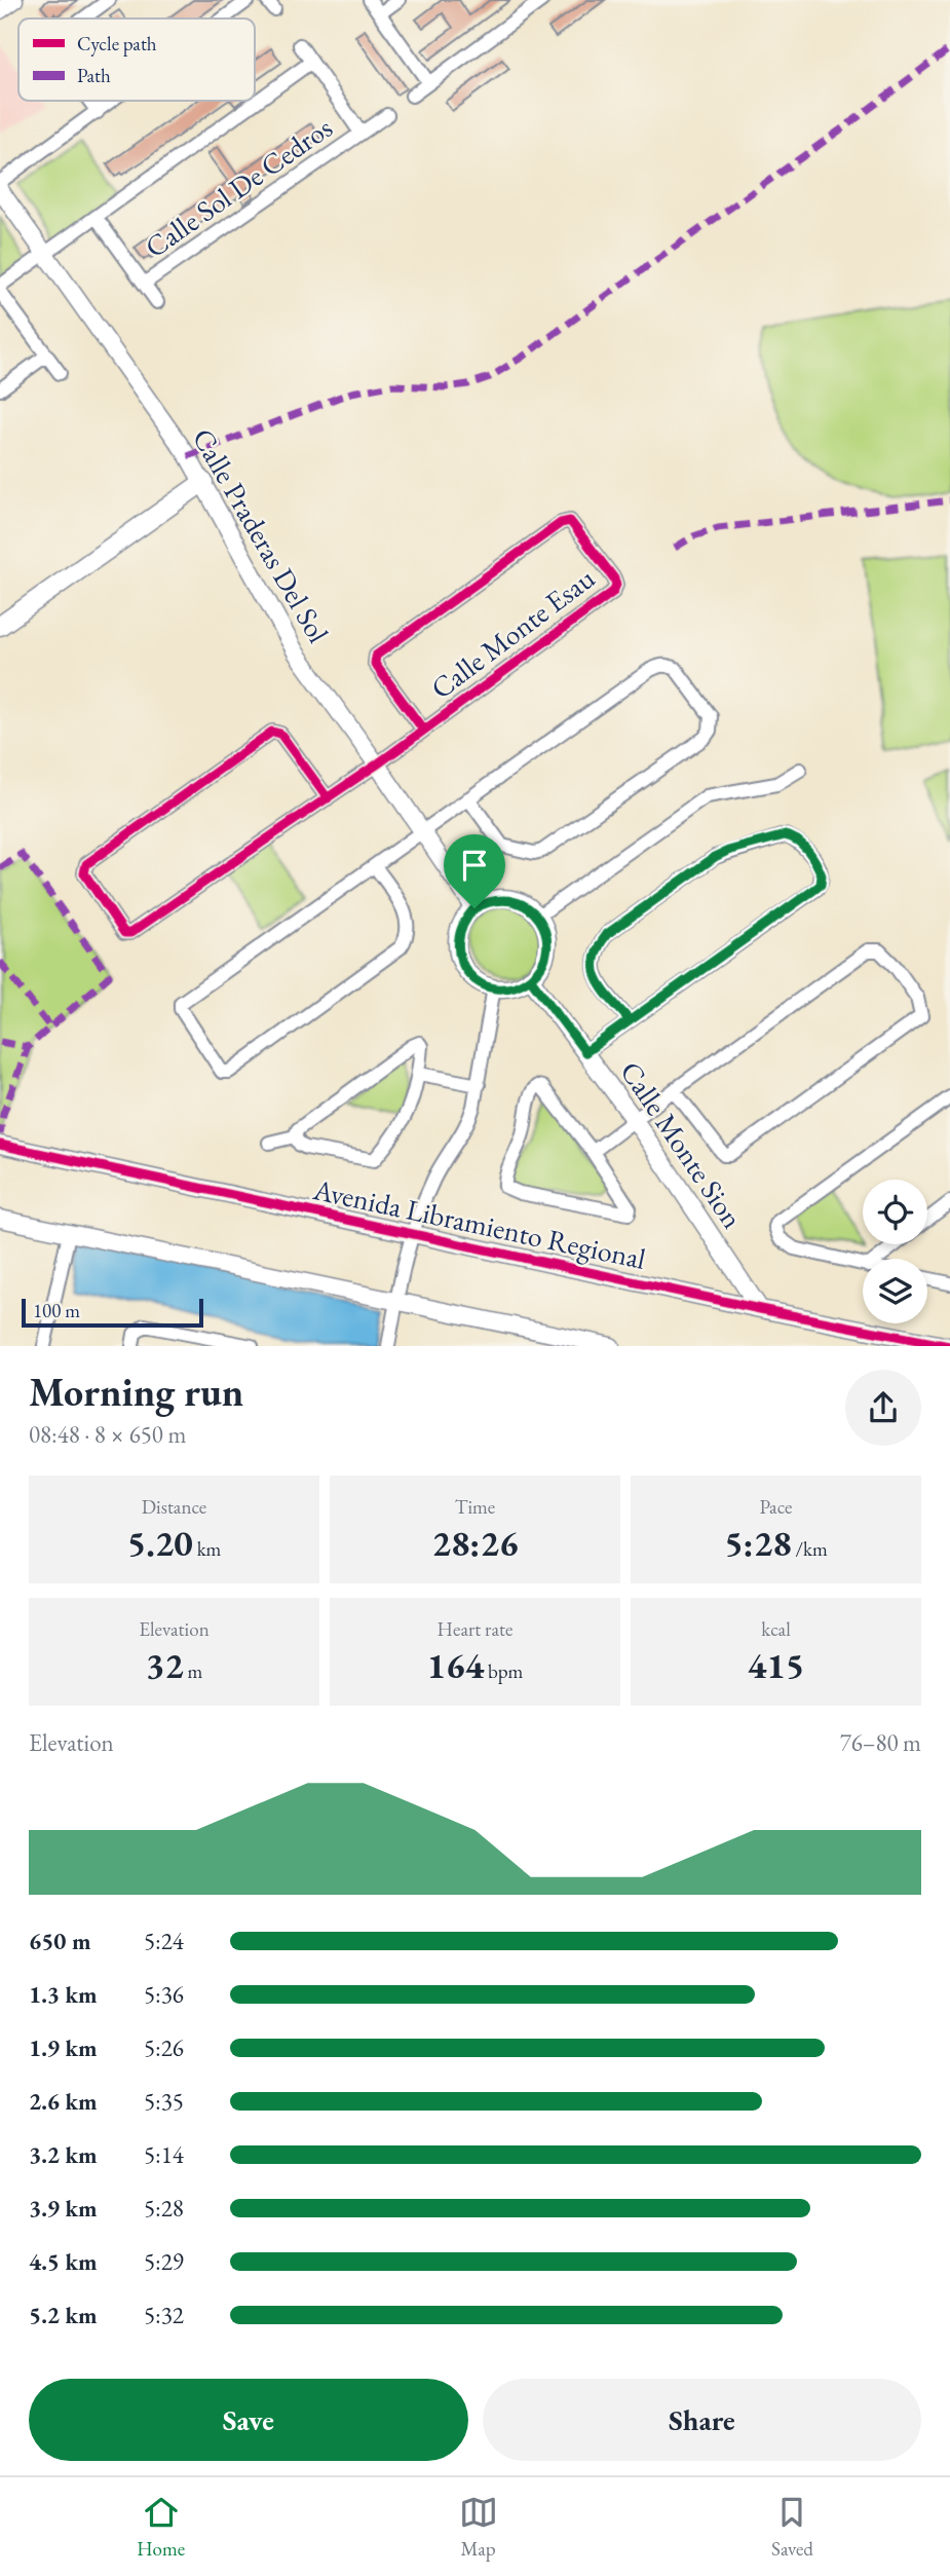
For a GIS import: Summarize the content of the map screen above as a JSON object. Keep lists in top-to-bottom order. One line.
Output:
{"streets":{"street":["Calle Sol De Cedros","Calle Praderas Del Sol","Calle Monte Esau","Calle Monte Sion","Avenida Libramiento Regional"]},"crossings":[["Calle Sol De Cedros","Calle Praderas Del Sol"],["Calle Praderas Del Sol","Calle Monte Esau"],["Calle Praderas Del Sol","Calle Monte Sion"],["Calle Monte Sion","Avenida Libramiento Regional"]],"legend":["Cycle path","Path"],"scale_bar":"100 m","page":{"scale":"100 m","heading":["Morning run","08:48 · 8 × 650 m"],"stats":[["Distance","5.20 km"],["Time","28:26"],["Pace","5:28 /km"],["Elevation","32 m"],["Heart rate","164 bpm"],["kcal","415"]],"chart":["Elevation","76–80 m"],"list":[{"name":"650 m","note":"5:24"},{"name":"1.3 km","note":"5:36"},{"name":"1.9 km","note":"5:26"},{"name":"2.6 km","note":"5:35"},{"name":"3.2 km","note":"5:14"},{"name":"3.9 km","note":"5:28"},{"name":"4.5 km","note":"5:29"},{"name":"5.2 km","note":"5:32"}],"buttons":["Save","Share"],"tabs":["Home","Map","Saved"]}}
